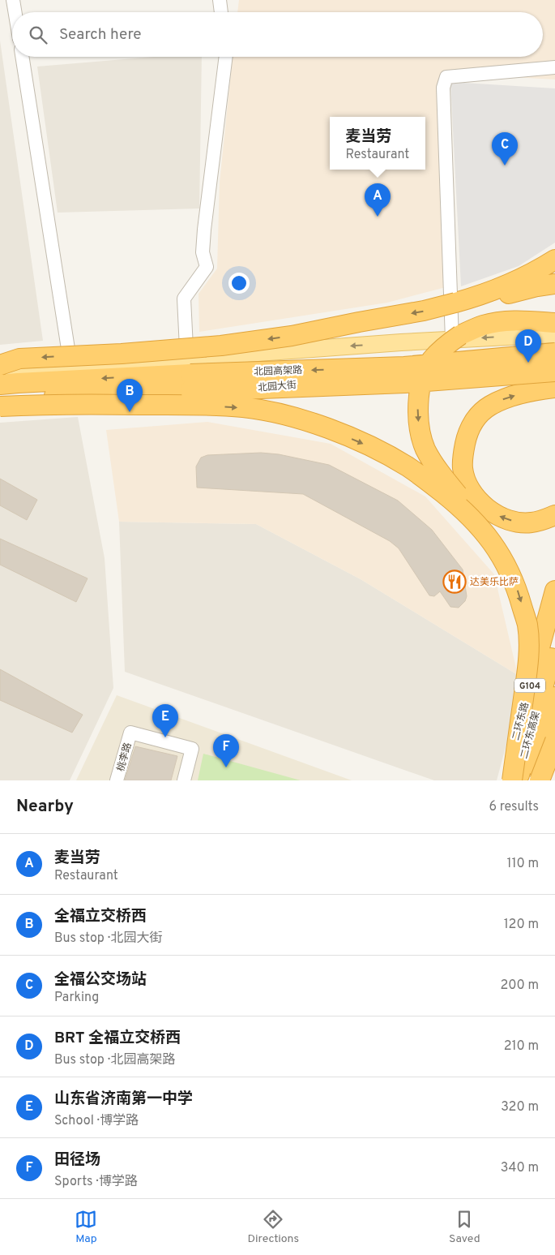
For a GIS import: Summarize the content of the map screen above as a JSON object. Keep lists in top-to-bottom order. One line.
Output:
{"streets":{"highway":["北园高架路","G104","二环东路","二环东高架"],"main road":["北园大街"],"street":["桃李路"]},"crossings":[["北园高架路","北园大街"]],"places":{"restaurant":["达美乐比萨"]},"page":{"search":"Search here","popup":["麦当劳","Restaurant"],"pins":["C","A","D","B","E","F"],"heading":["Nearby","6 results"],"list":[{"mark":"A","name":"麦当劳","note":"Restaurant","value":"110 m"},{"mark":"B","name":"全福立交桥西","note":"Bus stop · 北园大街","value":"120 m"},{"mark":"C","name":"全福公交场站","note":"Parking","value":"200 m"},{"mark":"D","name":"BRT 全福立交桥西","note":"Bus stop · 北园高架路","value":"210 m"},{"mark":"E","name":"山东省济南第一中学","note":"School · 博学路","value":"320 m"},{"mark":"F","name":"田径场","note":"Sports · 博学路","value":"340 m"}],"nav":["Map","Directions","Saved"]}}
